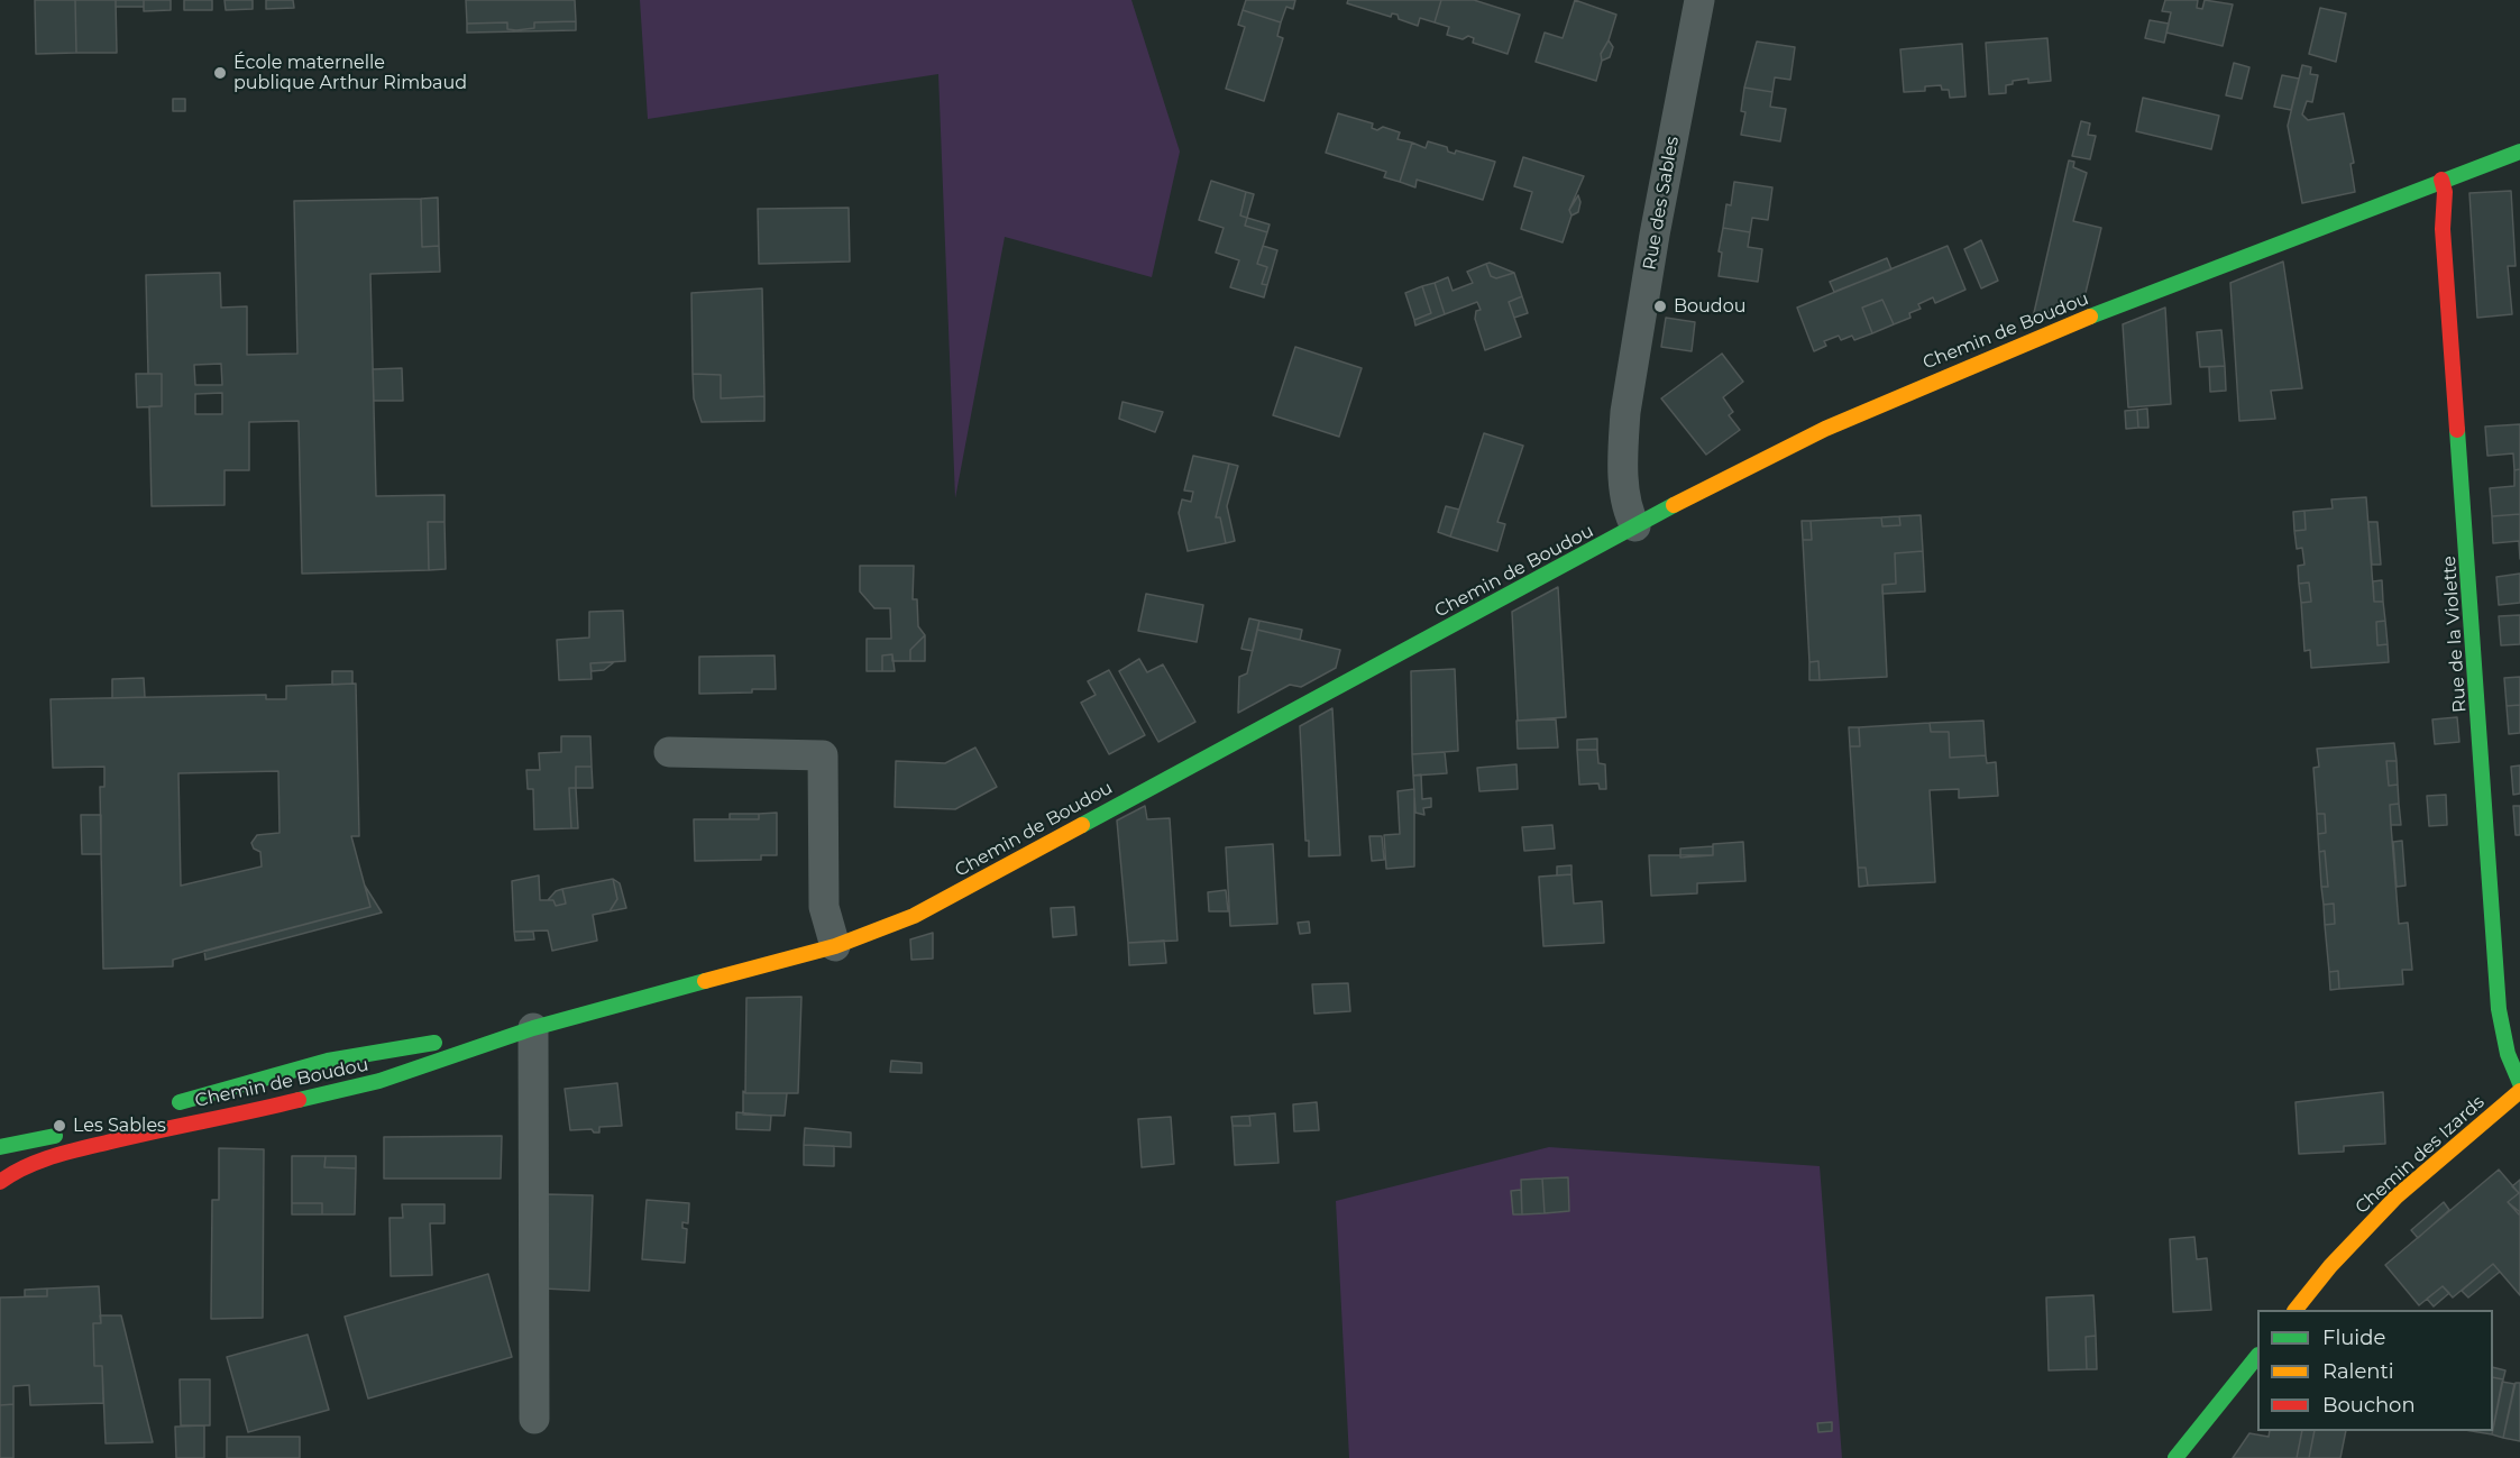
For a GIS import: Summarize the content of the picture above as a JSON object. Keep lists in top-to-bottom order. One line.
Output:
{"streets":{"street":["Rue des Sables","Chemin de Boudou","Rue de la Violette","Chemin des Izards"]},"crossings":[["Rue des Sables","Chemin de Boudou"],["Chemin de Boudou","Rue de la Violette"],["Rue de la Violette","Chemin des Izards"]],"places":["École maternelle publique Arthur Rimbaud","Boudou","Les Sables"],"legend":["Fluide","Ralenti","Bouchon"]}
